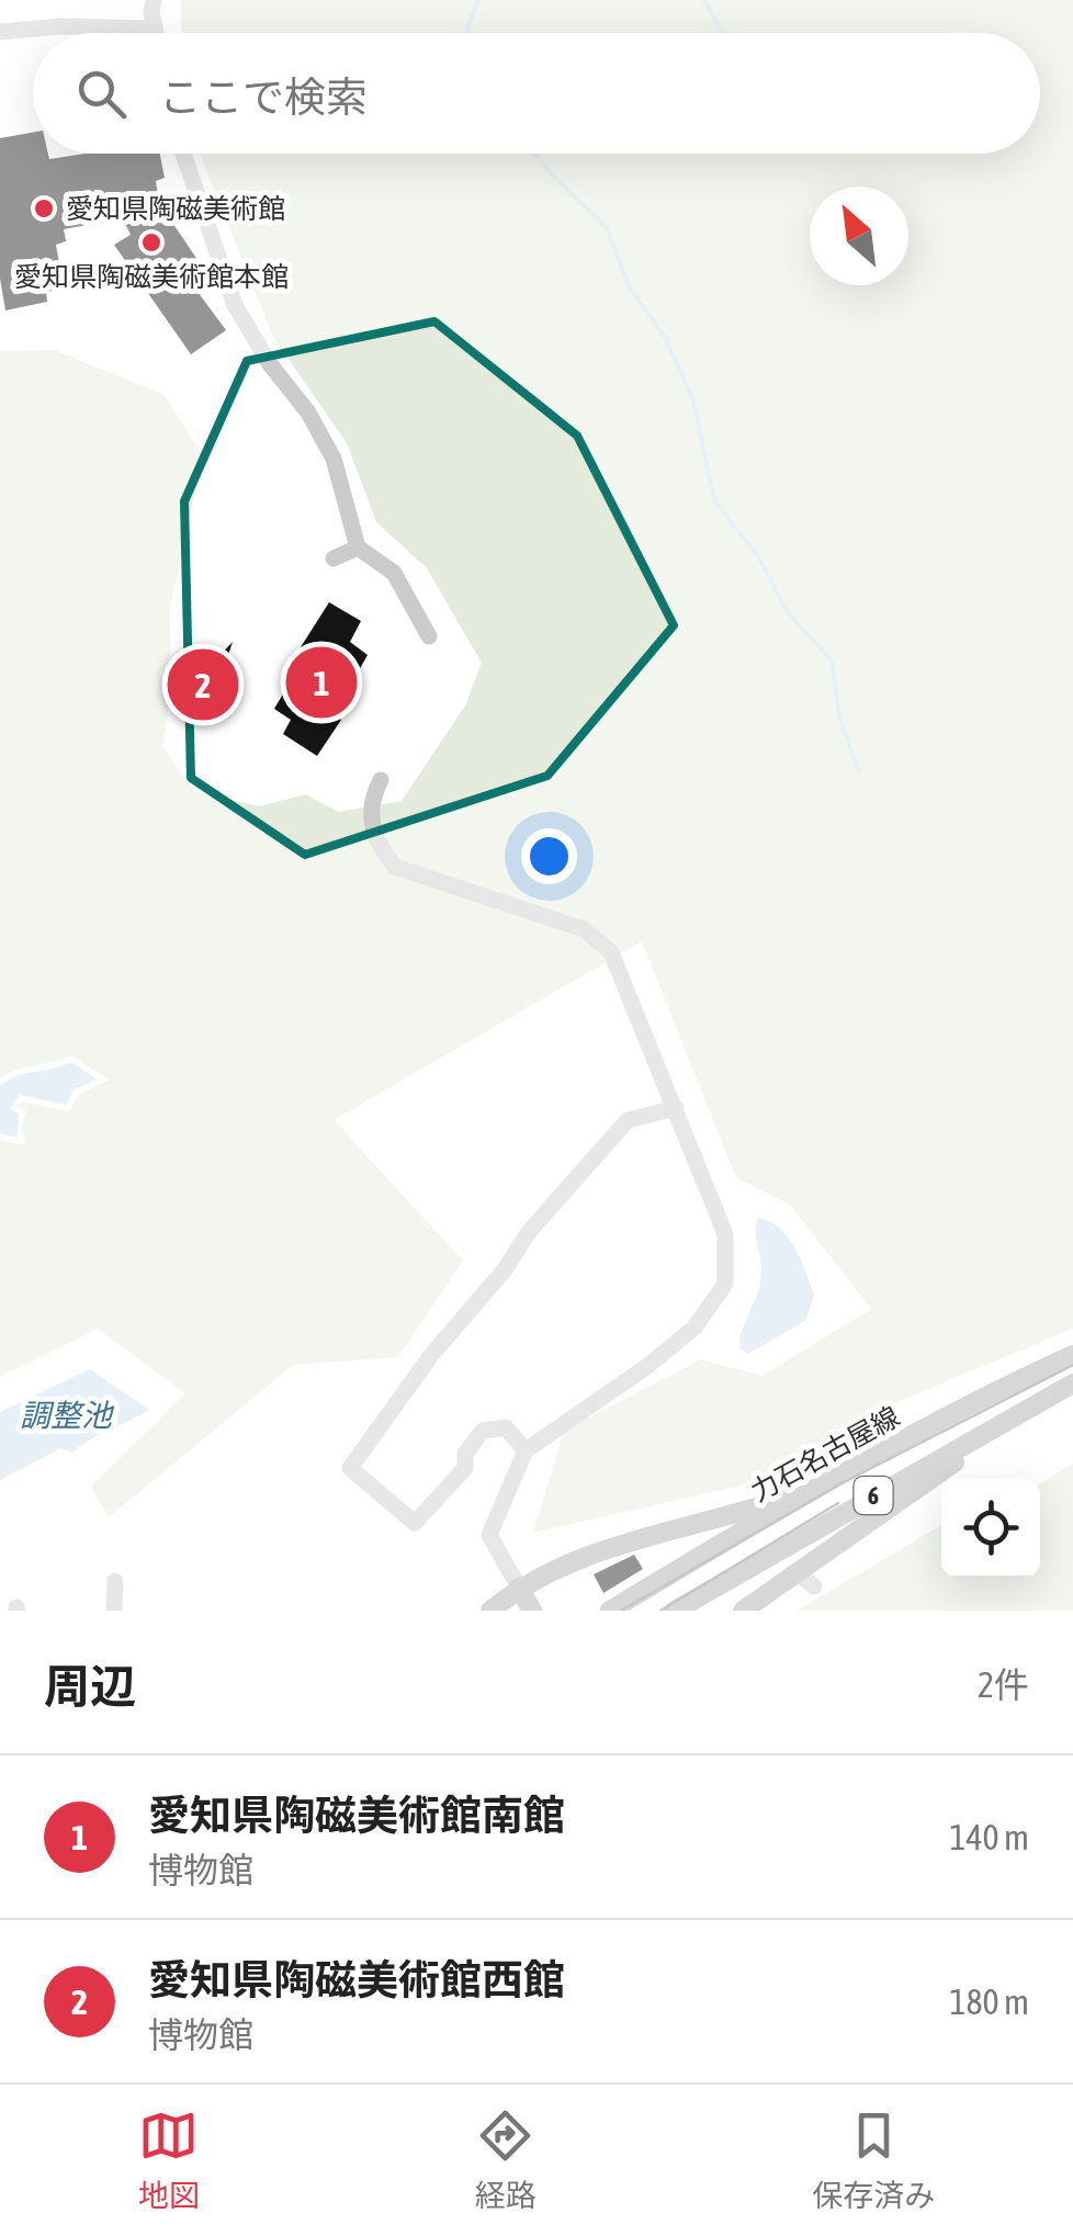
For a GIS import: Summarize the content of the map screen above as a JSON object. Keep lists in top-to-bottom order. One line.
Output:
{"streets":{"main road":["力石名古屋線","6"]},"crossings":[["力石名古屋線","6"]],"water":["調整池"],"places":["愛知県陶磁美術館","愛知県陶磁美術館本館"],"north":"top left","page":{"search":"ここで検索","pins":["1","2"],"heading":["周辺","2件"],"list":[{"mark":"1","name":"愛知県陶磁美術館南館","note":"博物館","value":"140 m"},{"mark":"2","name":"愛知県陶磁美術館西館","note":"博物館","value":"180 m"}],"nav":["地図","経路","保存済み"]}}
